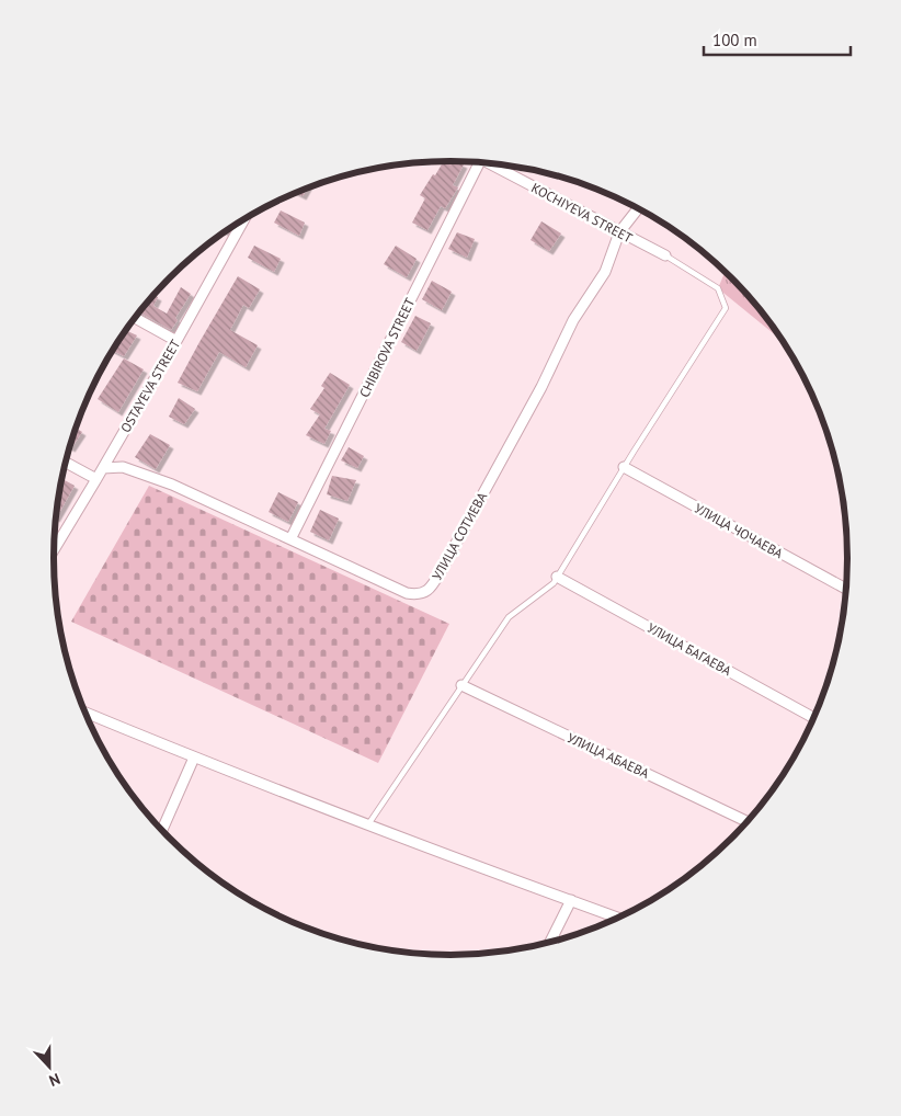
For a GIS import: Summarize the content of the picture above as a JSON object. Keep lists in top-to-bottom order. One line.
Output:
{"streets":{"street":["KOCHIYEVA STREET","CHIBIROVA STREET","OSTAYEVA STREET","УЛИЦА ЧОЧАЕВА","УЛИЦА СОТИЕВА","УЛИЦА БАГАЕВА","УЛИЦА АБАЕВА"]},"crossings":[["KOCHIYEVA STREET","УЛИЦА СОТИЕВА"],["CHIBIROVA STREET","УЛИЦА СОТИЕВА"],["OSTAYEVA STREET","УЛИЦА СОТИЕВА"]],"scale_bar":"100 m","north":"bottom"}
